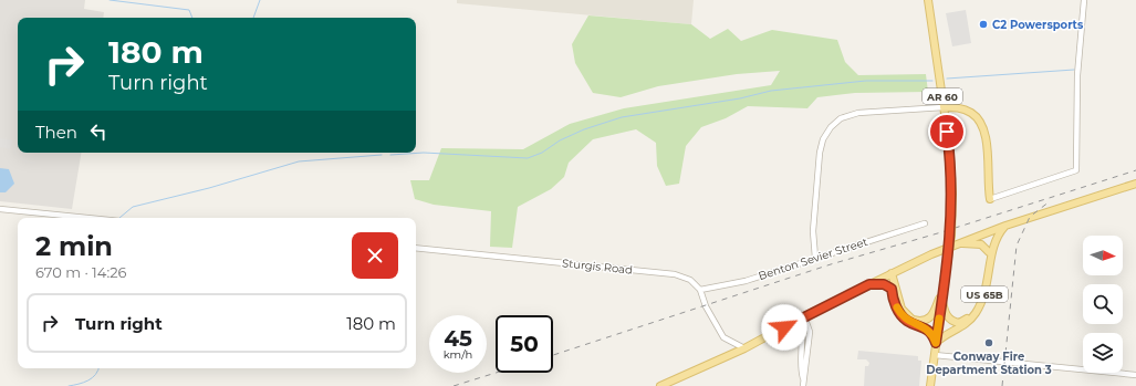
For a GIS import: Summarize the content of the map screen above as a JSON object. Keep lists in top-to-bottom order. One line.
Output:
{"streets":{"main road":["AR 60","US 65B"],"street":["Benton Sevier Street","Sturgis Road"]},"crossings":[["AR 60","US 65B"],["Benton Sevier Street","Sturgis Road"]],"places":["C2 Powersports","Conway Fire Department Station 3"],"north":"right","page":{"turn":["180 m","Turn right"],"then":"Then","heading":["2 min","670 m · 14:26"],"list":[{"name":"Turn right","value":"180 m"}],"speed":"45 km/h","limit":"50"}}
